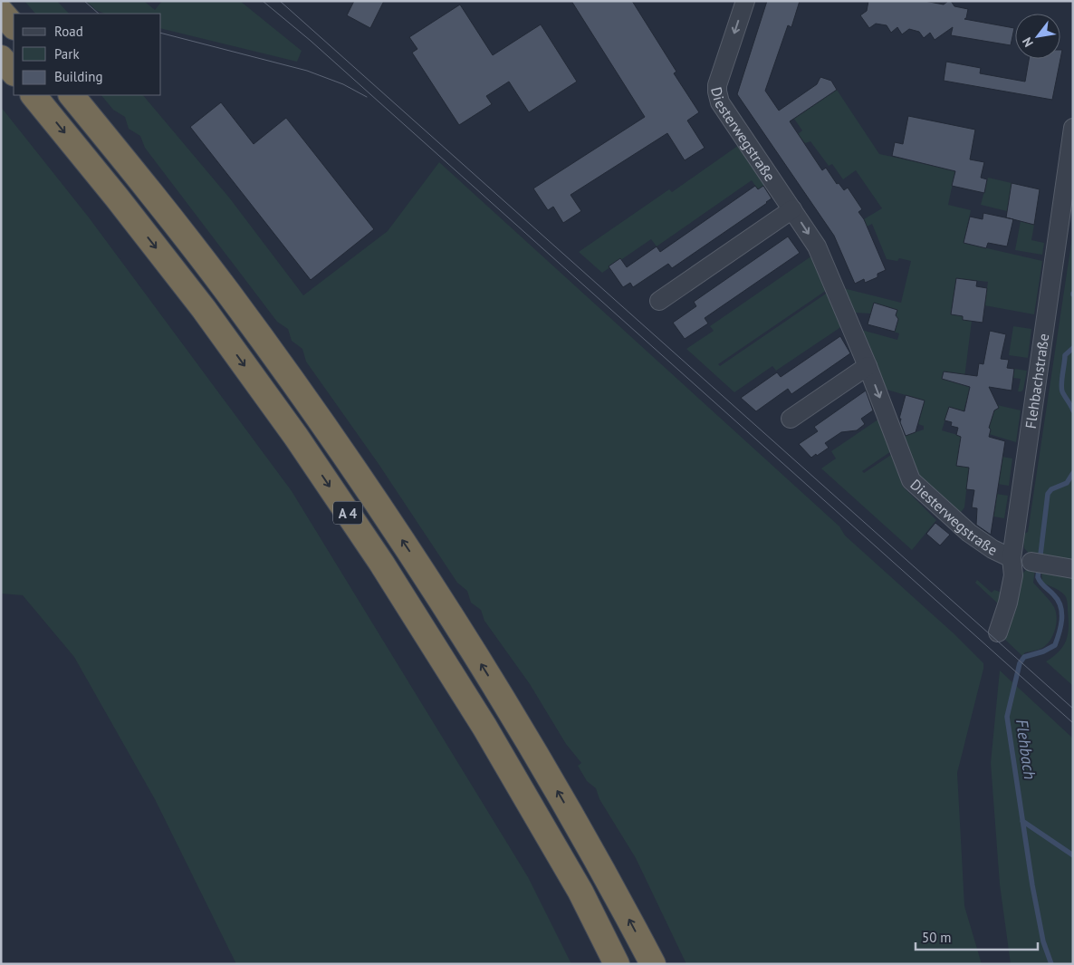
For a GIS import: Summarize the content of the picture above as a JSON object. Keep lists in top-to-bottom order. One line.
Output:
{"streets":{"highway":["A 4"],"street":["Diesterwegstraße","Flehbachstraße"]},"crossings":[["Diesterwegstraße","Flehbachstraße"]],"one_way":["Diesterwegstraße"],"water":["Flehbach"],"legend":["Road","Park","Building"],"scale_bar":"50 m","north":"bottom left"}
